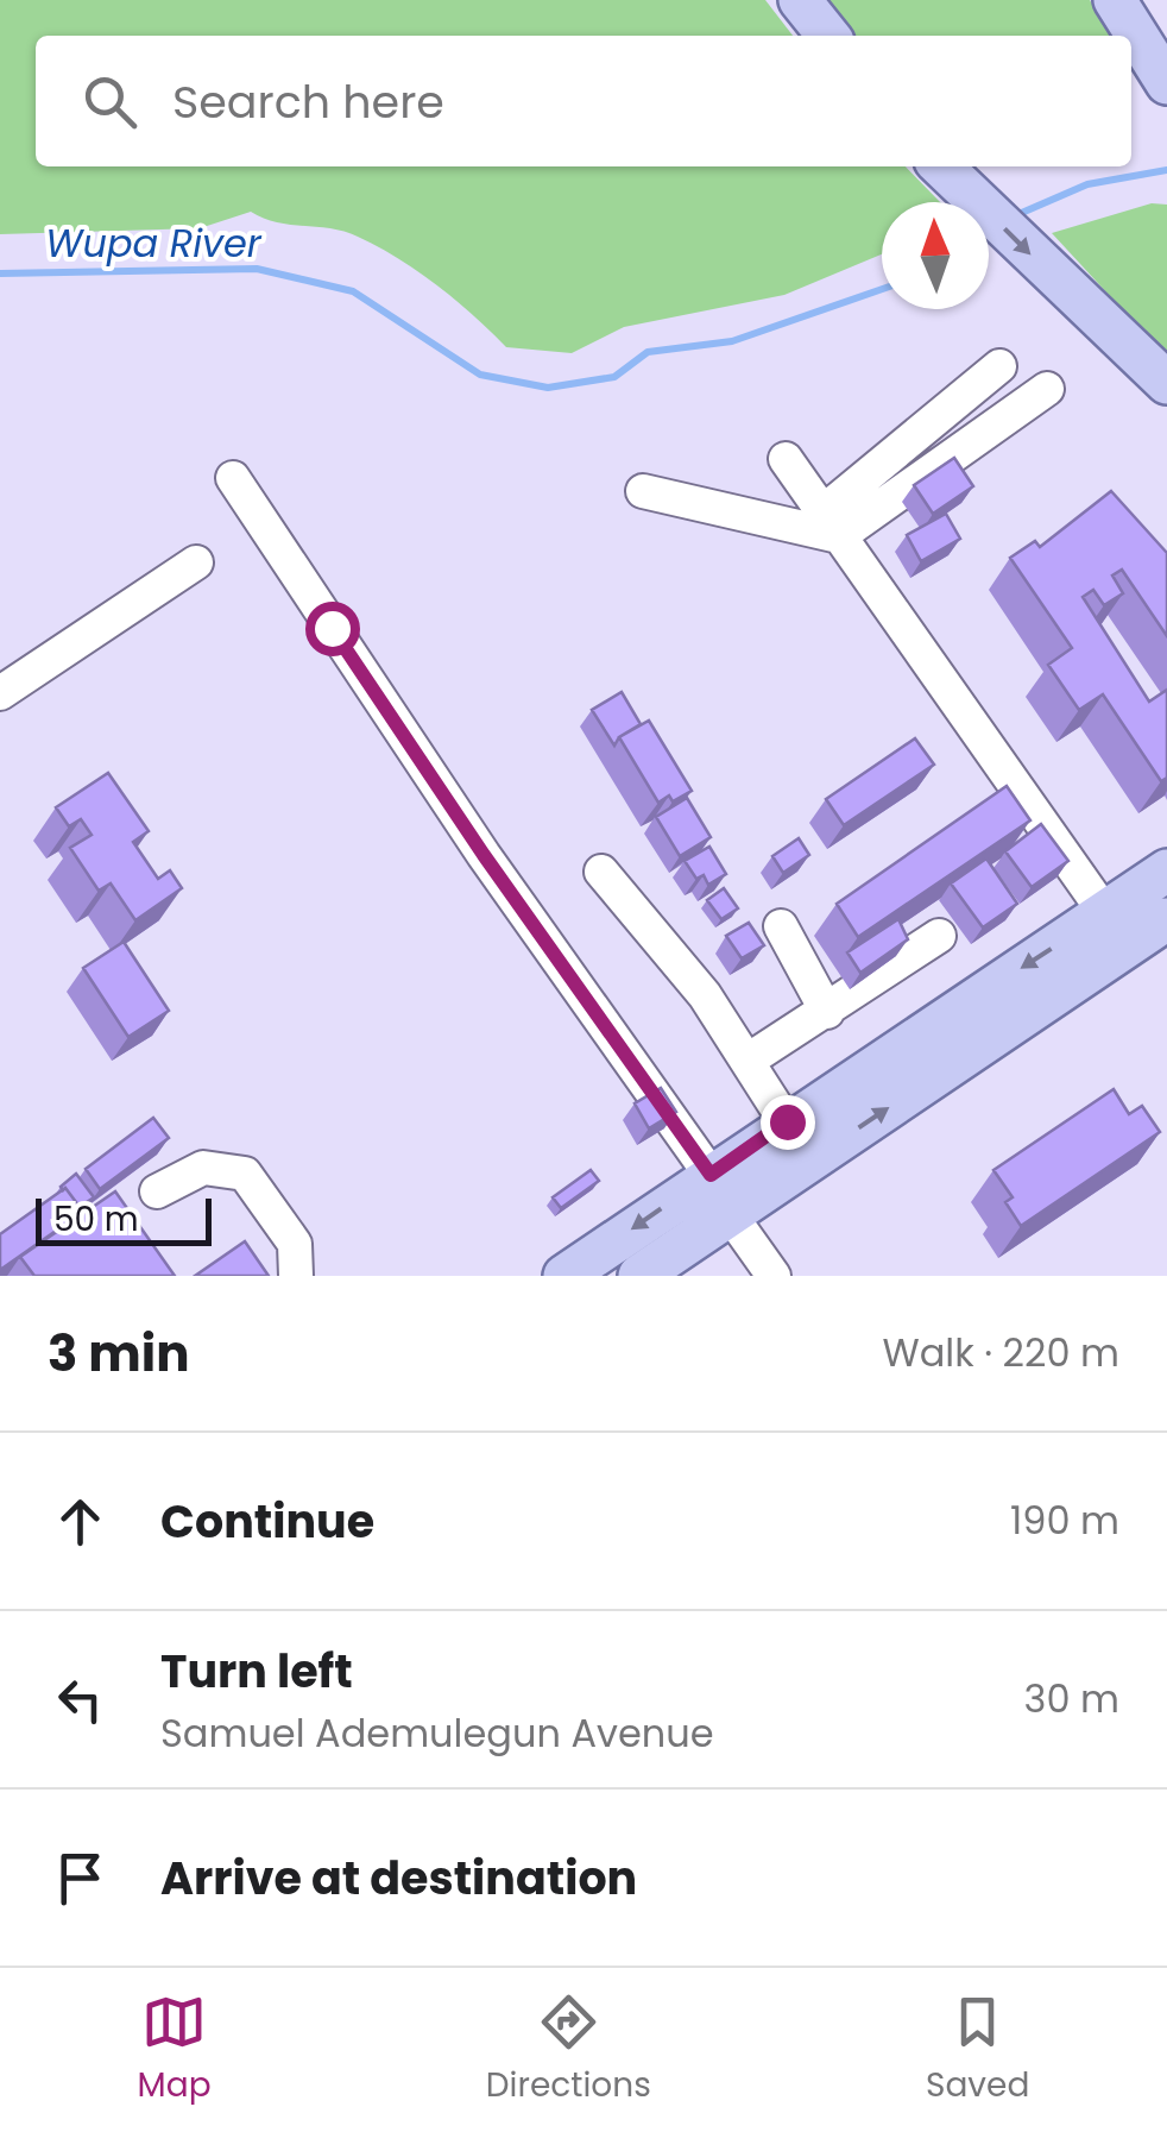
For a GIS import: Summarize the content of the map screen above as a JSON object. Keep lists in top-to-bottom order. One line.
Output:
{"water":["Wupa River"],"scale_bar":"50 m","north":"top","page":{"search":"Search here","scale":"50 m","heading":["3 min","Walk · 220 m"],"list":[["Continue","190 m"],["Turn left","Samuel Ademulegun Avenue","30 m"],"Arrive at destination"],"nav":["Map","Directions","Saved"]}}
